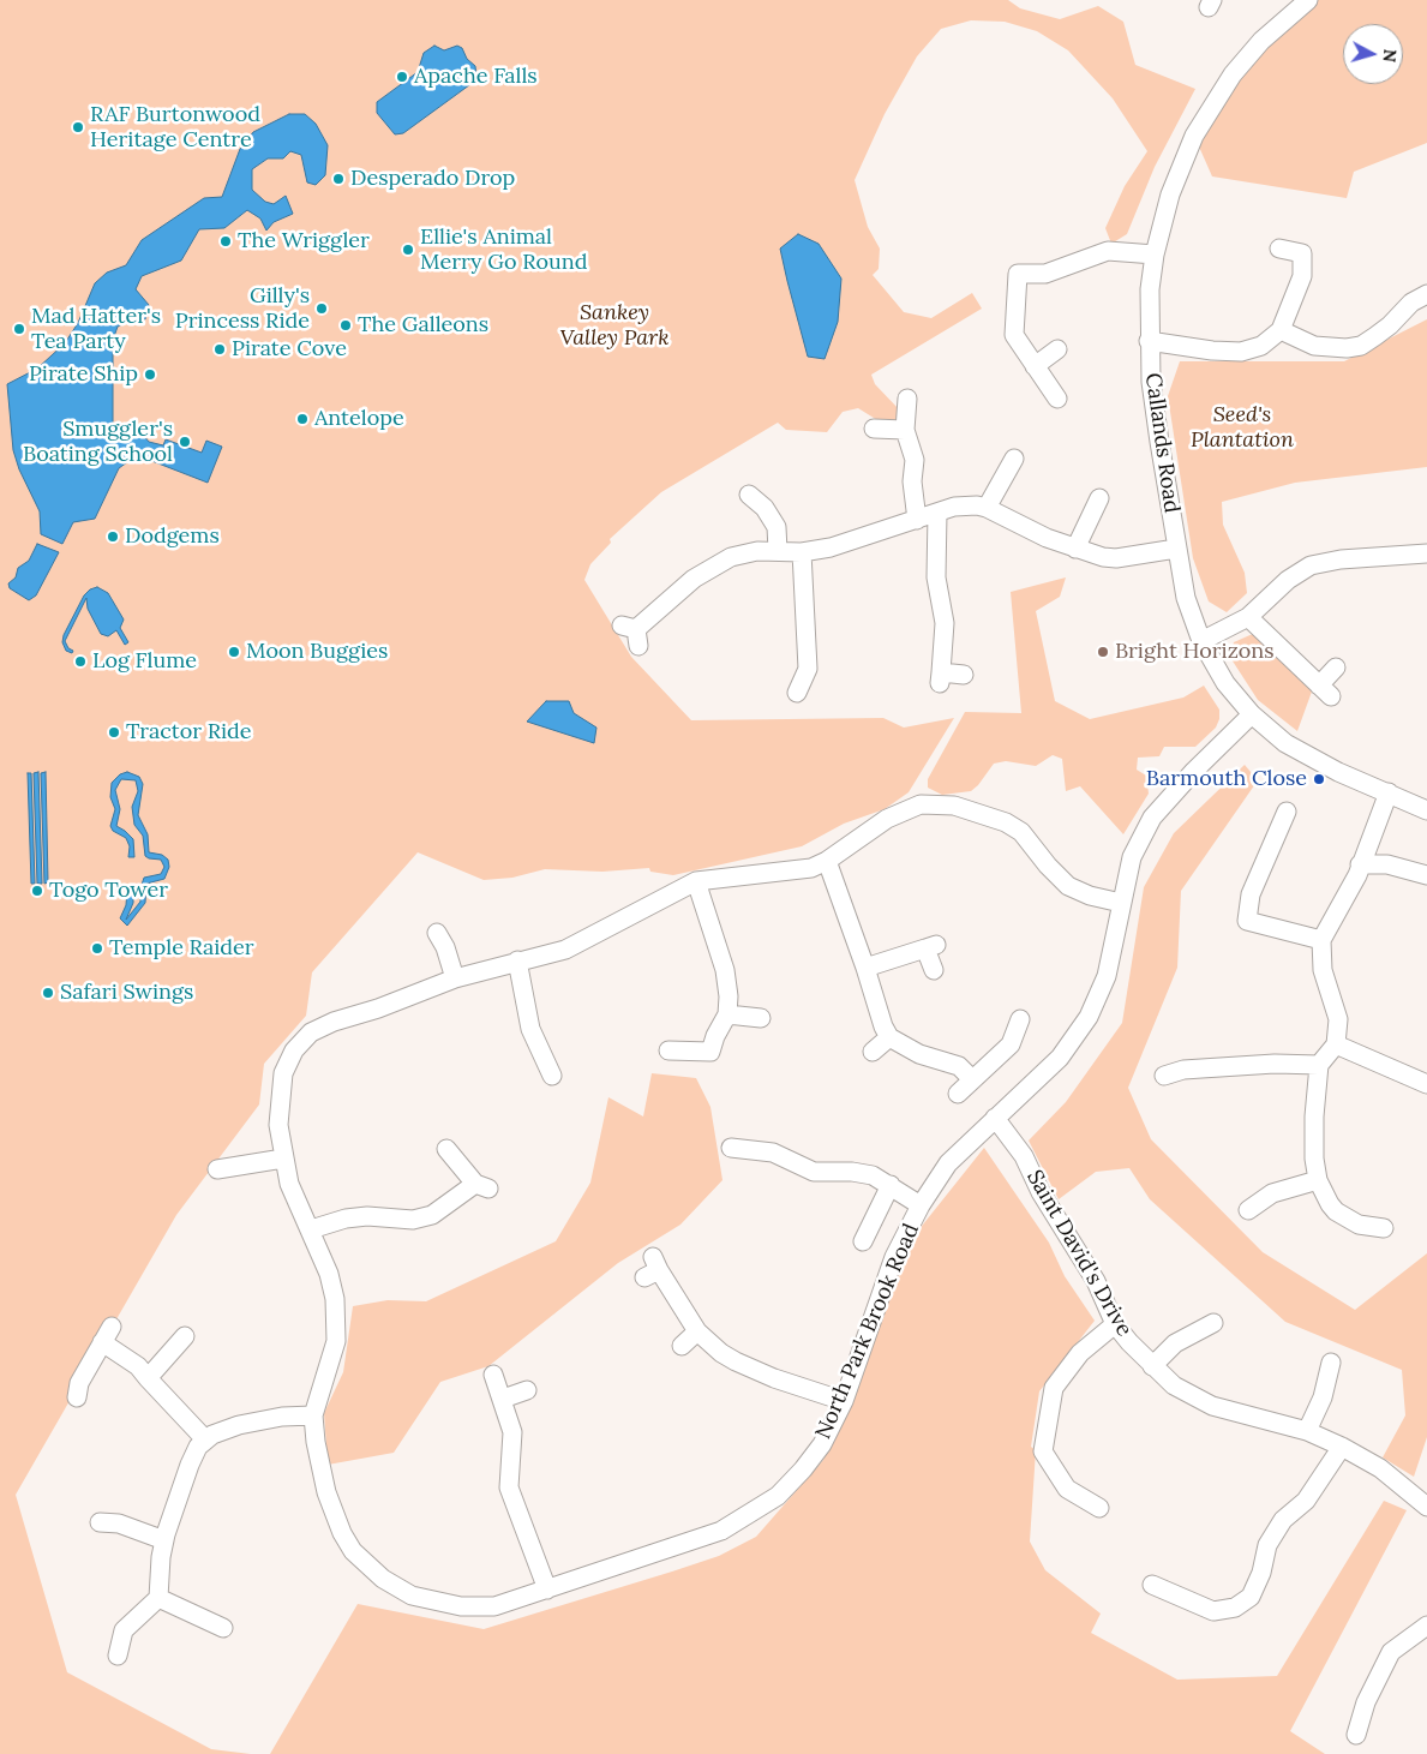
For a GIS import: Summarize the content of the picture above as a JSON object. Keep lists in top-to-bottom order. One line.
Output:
{"streets":{"street":["Callands Road","Saint David's Drive","North Park Brook Road"]},"crossings":[["Callands Road","North Park Brook Road"],["Saint David's Drive","North Park Brook Road"]],"parks":["Sankey Valley Park","Seed's Plantation"],"places":["Apache Falls","RAF Burtonwood Heritage Centre","Desperado Drop","The Wriggler","Ellie's Animal Merry Go Round","Gilly's Princess Ride","The Galleons","Mad Hatter's Tea Party","Pirate Cove","Pirate Ship","Antelope","Smuggler's Boating School","Dodgems","Moon Buggies","Bright Horizons","Log Flume","Tractor Ride","Barmouth Close","Togo Tower","Temple Raider","Safari Swings"],"north":"right"}
